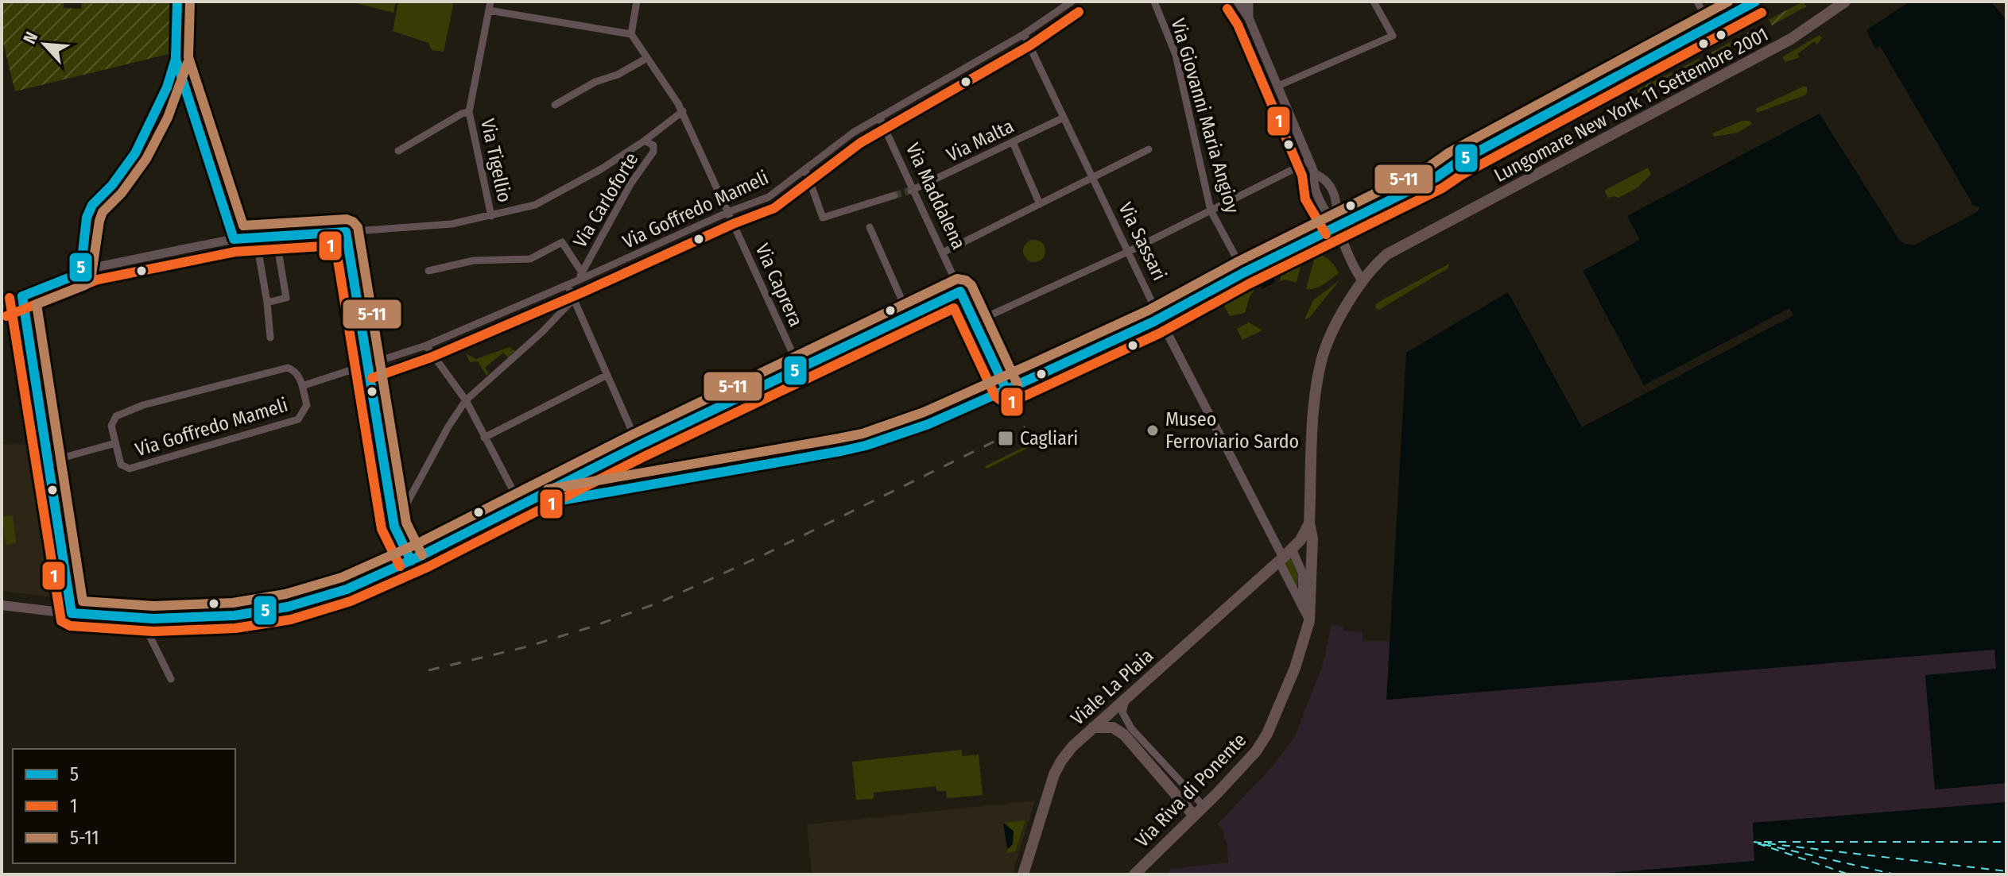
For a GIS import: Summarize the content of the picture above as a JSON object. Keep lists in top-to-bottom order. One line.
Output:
{"streets":{"main road":["Lungomare New York 11 Settembre 2001","Viale La Plaia","Via Riva di Ponente"],"street":["Via Giovanni Maria Angioy","Via Malta","Via Tigellio","Via Maddalena","Via Carloforte","Via Goffredo Mameli","Via Sassari","Via Caprera"]},"crossings":[["Lungomare New York 11 Settembre 2001","Viale La Plaia"],["Lungomare New York 11 Settembre 2001","Via Riva di Ponente"],["Via Malta","Via Maddalena"],["Via Malta","Via Sassari"],["Via Maddalena","Via Goffredo Mameli"],["Via Carloforte","Via Goffredo Mameli"],["Via Goffredo Mameli","Via Sassari"],["Via Goffredo Mameli","Via Caprera"],["Via Sassari","Viale La Plaia"],["Via Sassari","Via Riva di Ponente"],["Viale La Plaia","Via Riva di Ponente"]],"places":{"other":["Museo Ferroviario Sardo"],"transit":["Cagliari"]},"lines":["transit line 5","transit line 5-11","transit line 1"],"legend":["5","1","5-11"],"north":"top left"}
